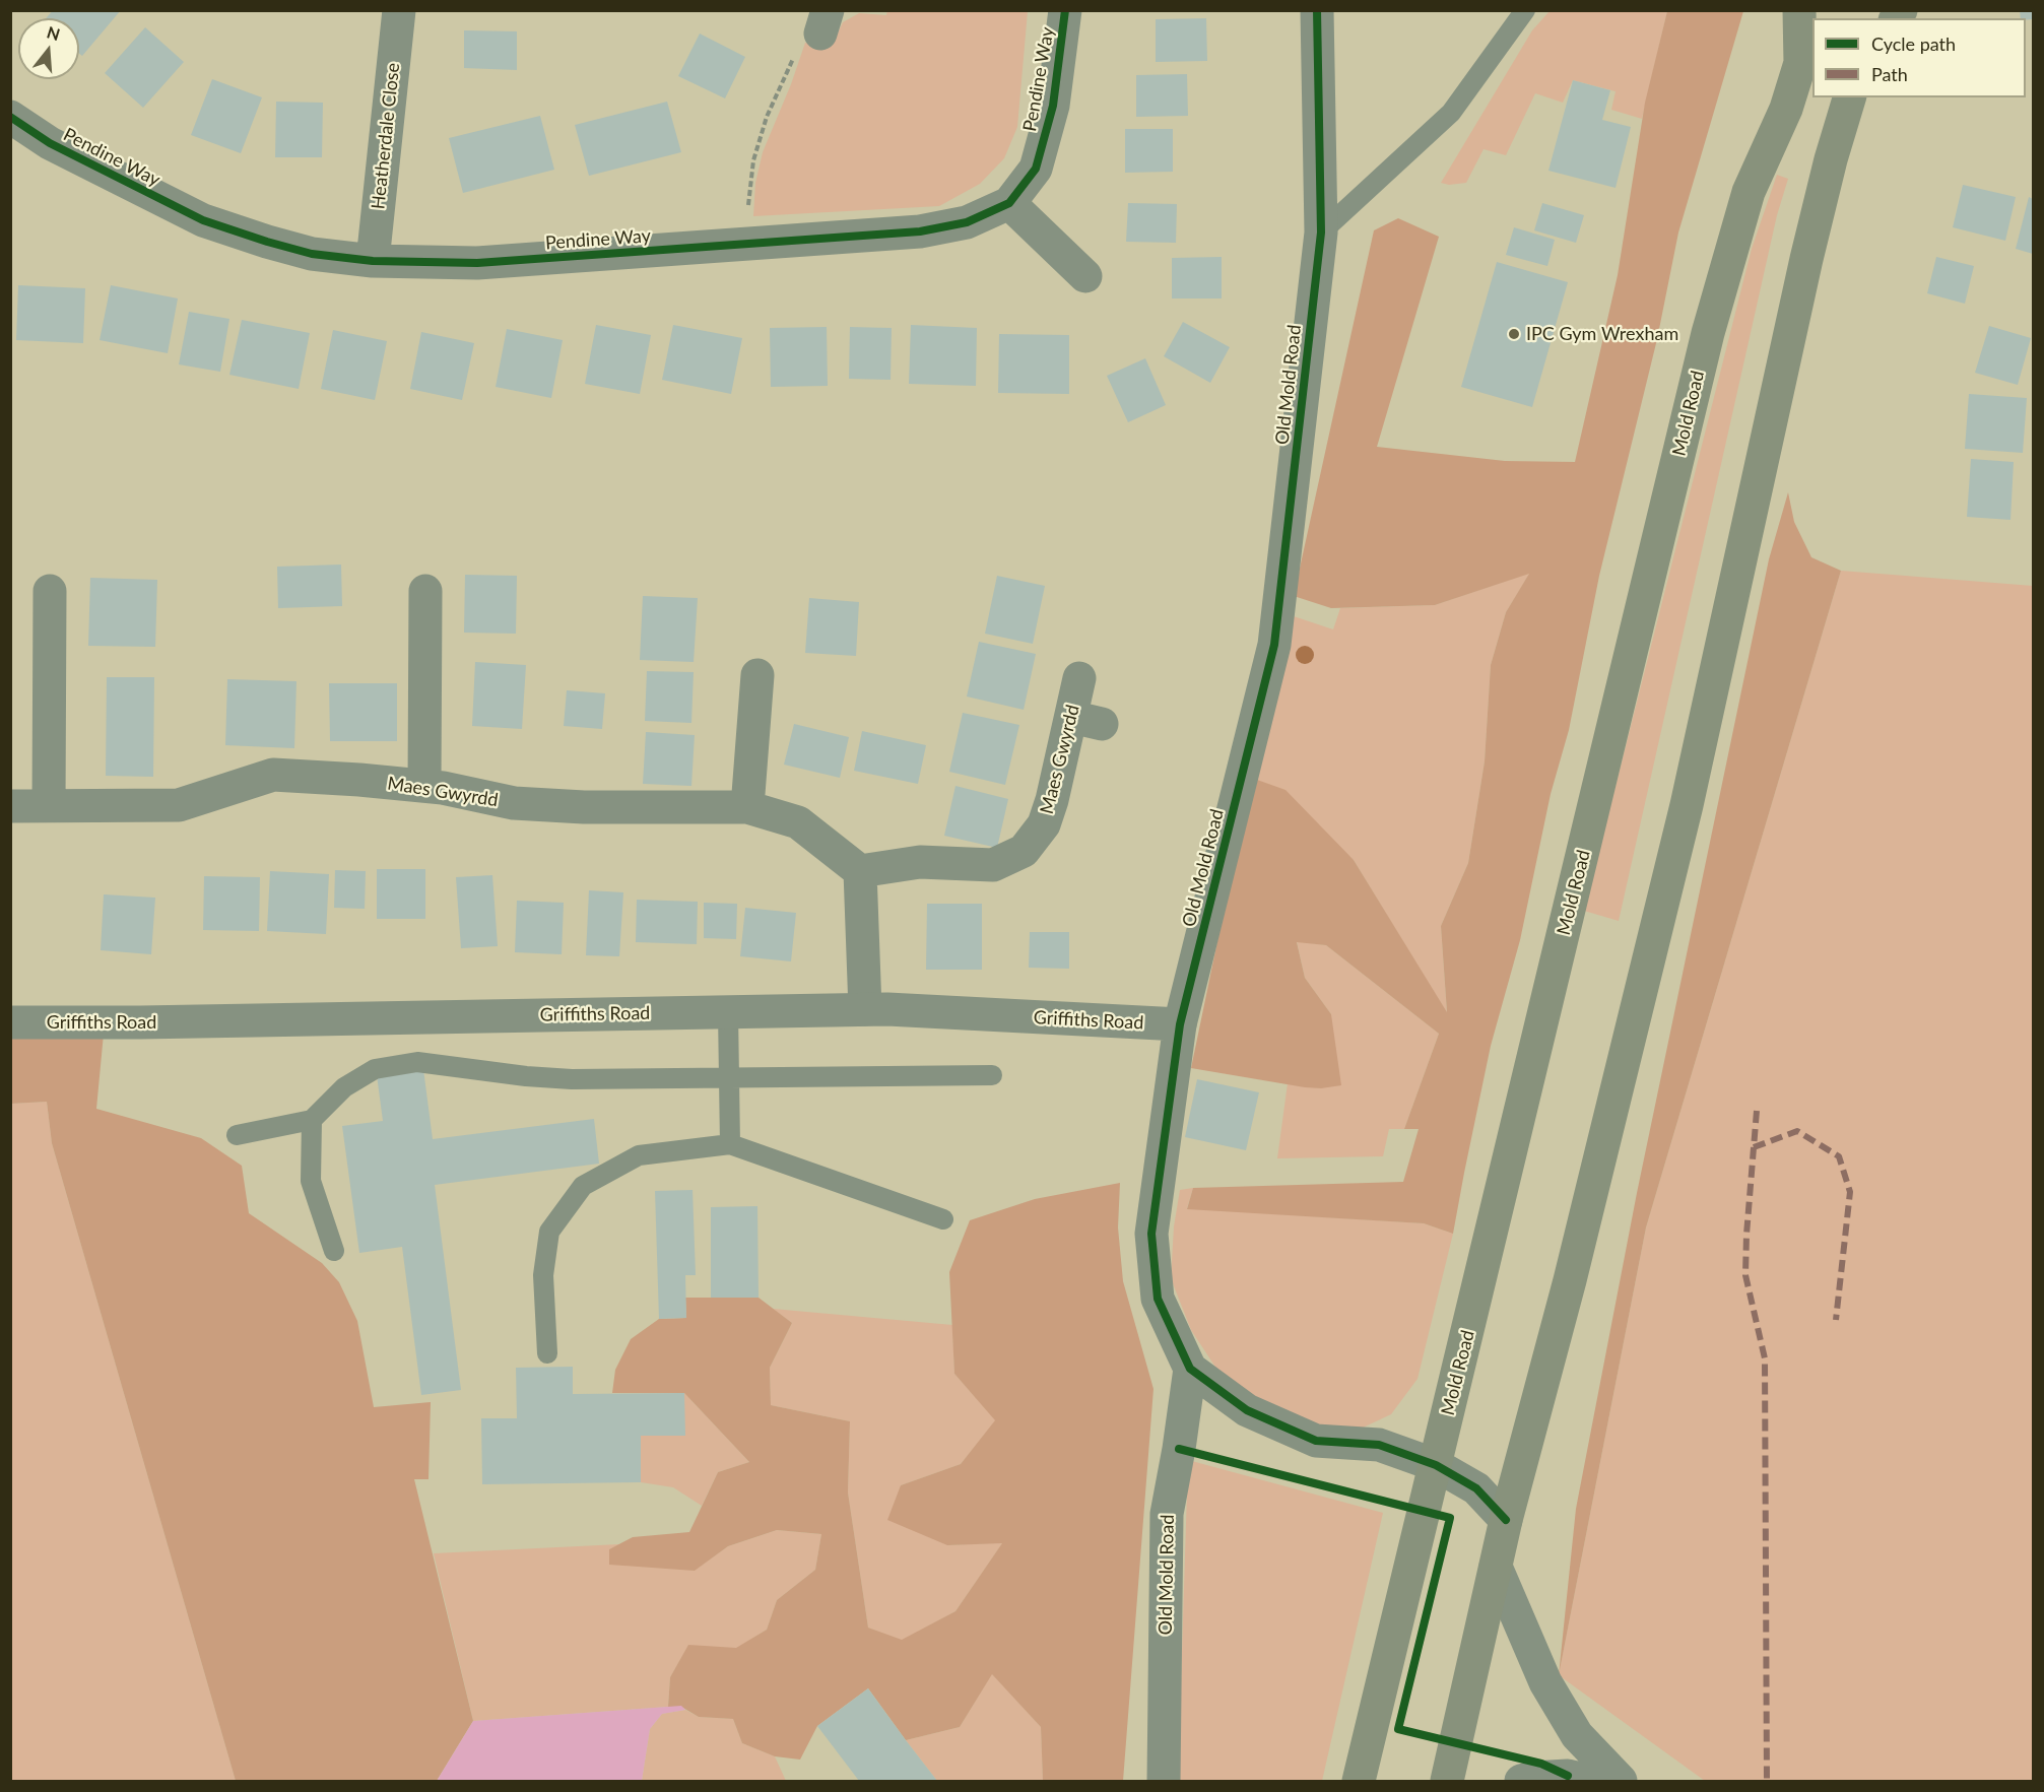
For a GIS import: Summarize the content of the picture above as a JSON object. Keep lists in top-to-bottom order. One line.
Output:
{"streets":{"main road":["Mold Road"],"street":["Pendine Way","Heatherdale Close","Old Mold Road","Maes Gwyrdd","Griffiths Road"]},"crossings":[["Pendine Way","Heatherdale Close"],["Old Mold Road","Mold Road"],["Old Mold Road","Griffiths Road"]],"places":["IPC Gym Wrexham"],"legend":["Cycle path","Path"],"north":"top"}
